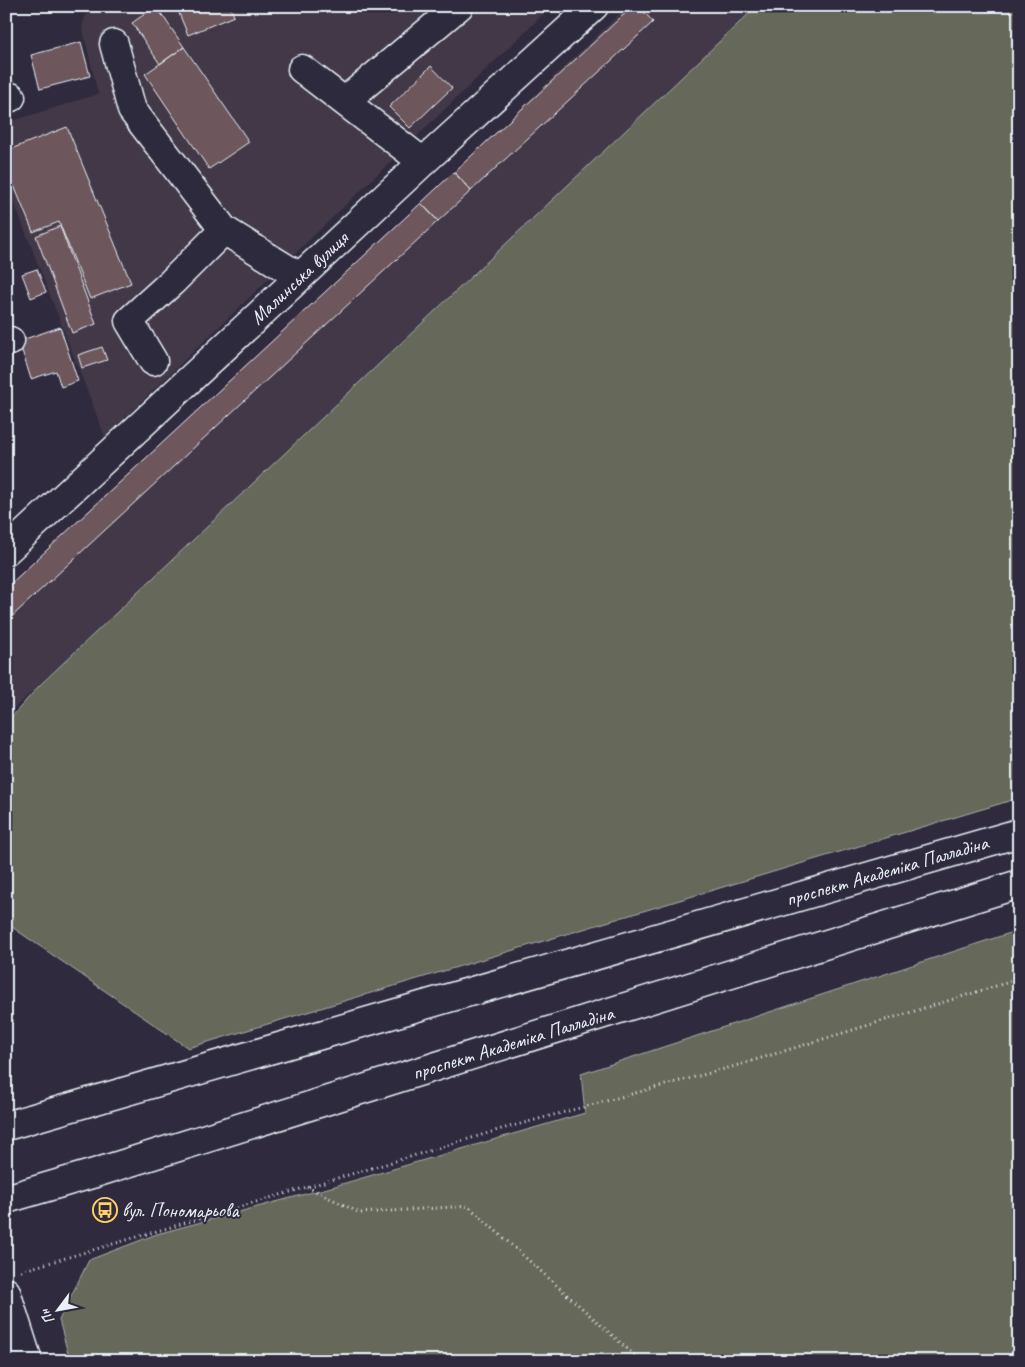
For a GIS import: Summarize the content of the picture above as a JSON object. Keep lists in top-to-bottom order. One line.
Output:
{"streets":{"main road":["Малинська вулиця","проспект Академіка Палладіна"]},"places":{"bus stop":["вул. Пономарьова"]},"north":"bottom left"}
